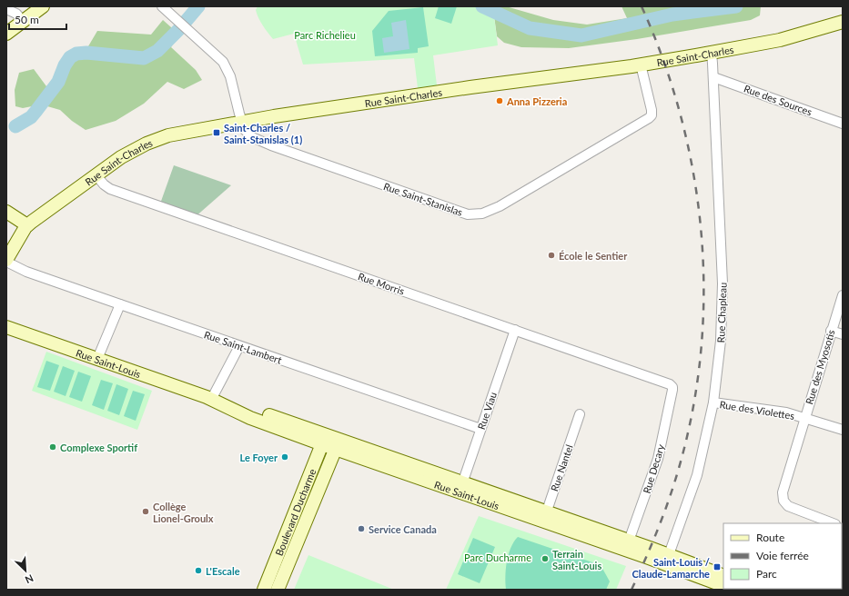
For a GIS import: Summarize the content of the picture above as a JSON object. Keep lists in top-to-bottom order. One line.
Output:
{"streets":{"street":["Rue Saint-Charles","Rue des Sources","Rue Saint-Stanislas","Rue Morris","Rue Chapleau","Rue Saint-Lambert","Rue Saint-Louis","Rue des Myosotis","Rue des Violettes","Rue Viau","Rue Nantel","Rue Decary","Boulevard Ducharme"]},"crossings":[["Rue Saint-Charles","Rue Saint-Stanislas"],["Rue Saint-Charles","Rue Morris"],["Rue Saint-Charles","Rue Chapleau"],["Rue Saint-Charles","Rue Saint-Lambert"],["Rue des Sources","Rue Chapleau"],["Rue Morris","Rue Viau"],["Rue Morris","Rue Decary"],["Rue Chapleau","Rue Saint-Louis"],["Rue Chapleau","Rue des Violettes"],["Rue Saint-Lambert","Rue Viau"],["Rue Saint-Louis","Rue Viau"],["Rue Saint-Louis","Rue Nantel"],["Rue Saint-Louis","Rue Decary"],["Rue Saint-Louis","Boulevard Ducharme"],["Rue des Myosotis","Rue des Violettes"]],"parks":["Parc Richelieu","Parc Ducharme"],"places":{"other":["Anna Pizzeria","École le Sentier","Complexe Sportif","Le Foyer","Collège Lionel-Groulx","Service Canada","Terrain Saint-Louis","L'Escale"],"transit":["Saint-Charles / Saint-Stanislas (1)","Saint-Louis / Claude-Lamarche"]},"legend":["Route","Voie ferrée","Parc"],"scale_bar":"50 m","north":"bottom right"}
